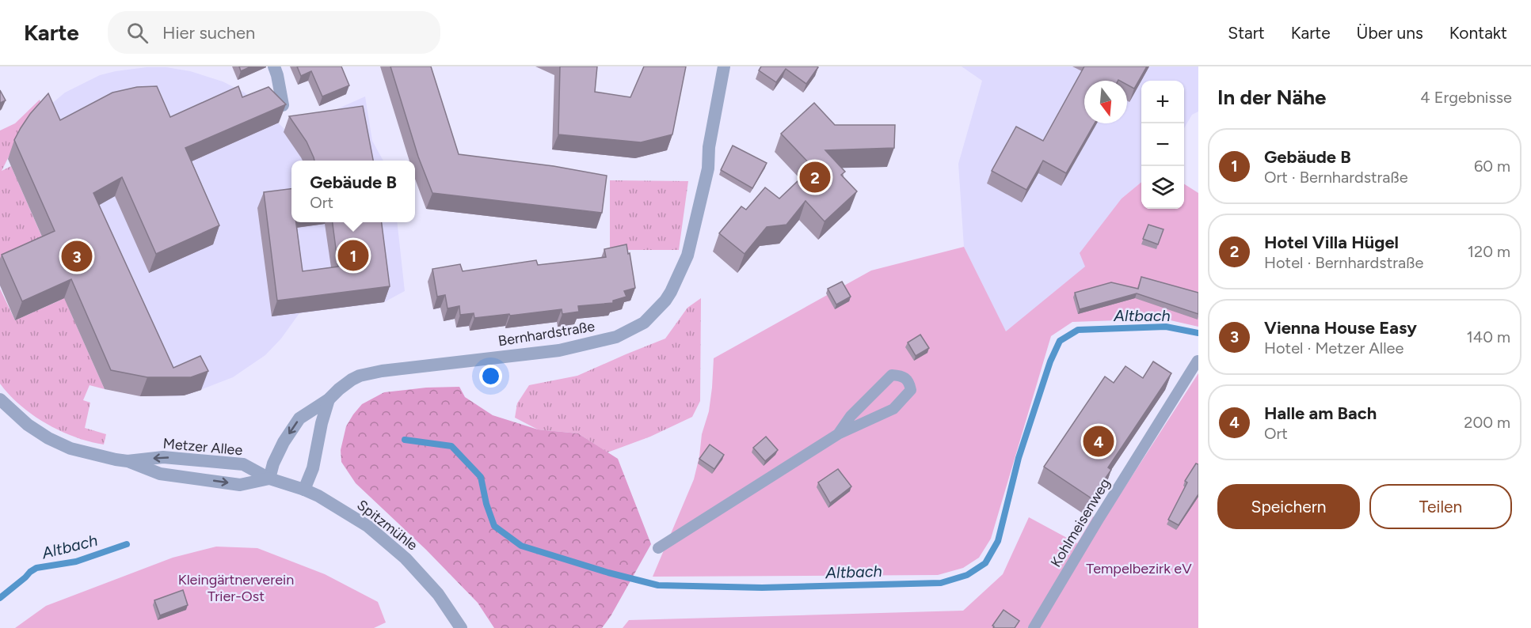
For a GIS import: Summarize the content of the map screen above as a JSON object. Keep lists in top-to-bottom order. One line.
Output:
{"streets":{"street":["Bernhardstraße","Metzer Allee","Spitzmühle"],"lane":["Kohlmeisenweg"]},"crossings":[["Bernhardstraße","Metzer Allee"],["Bernhardstraße","Spitzmühle"],["Metzer Allee","Spitzmühle"]],"water":["Altbach"],"parks":["Tempelbezirk eV","Kleingärtnerverein Trier-Ost"],"north":"bottom","page":{"header":"Karte","search":"Hier suchen","nav":["Start","Karte","Über uns","Kontakt"],"heading":["In der Nähe","4 Ergebnisse"],"map_buttons":["+","−"],"list":[{"mark":"1","name":"Gebäude B","note":"Ort · Bernhardstraße","value":"60 m"},{"mark":"2","name":"Hotel Villa Hügel","note":"Hotel · Bernhardstraße","value":"120 m"},{"mark":"3","name":"Vienna House Easy","note":"Hotel · Metzer Allee","value":"140 m"},{"mark":"4","name":"Halle am Bach","note":"Ort","value":"200 m"}],"pins":["2","1","3","4"],"popup":["Gebäude B","Ort"],"buttons":["Speichern","Teilen"]}}
